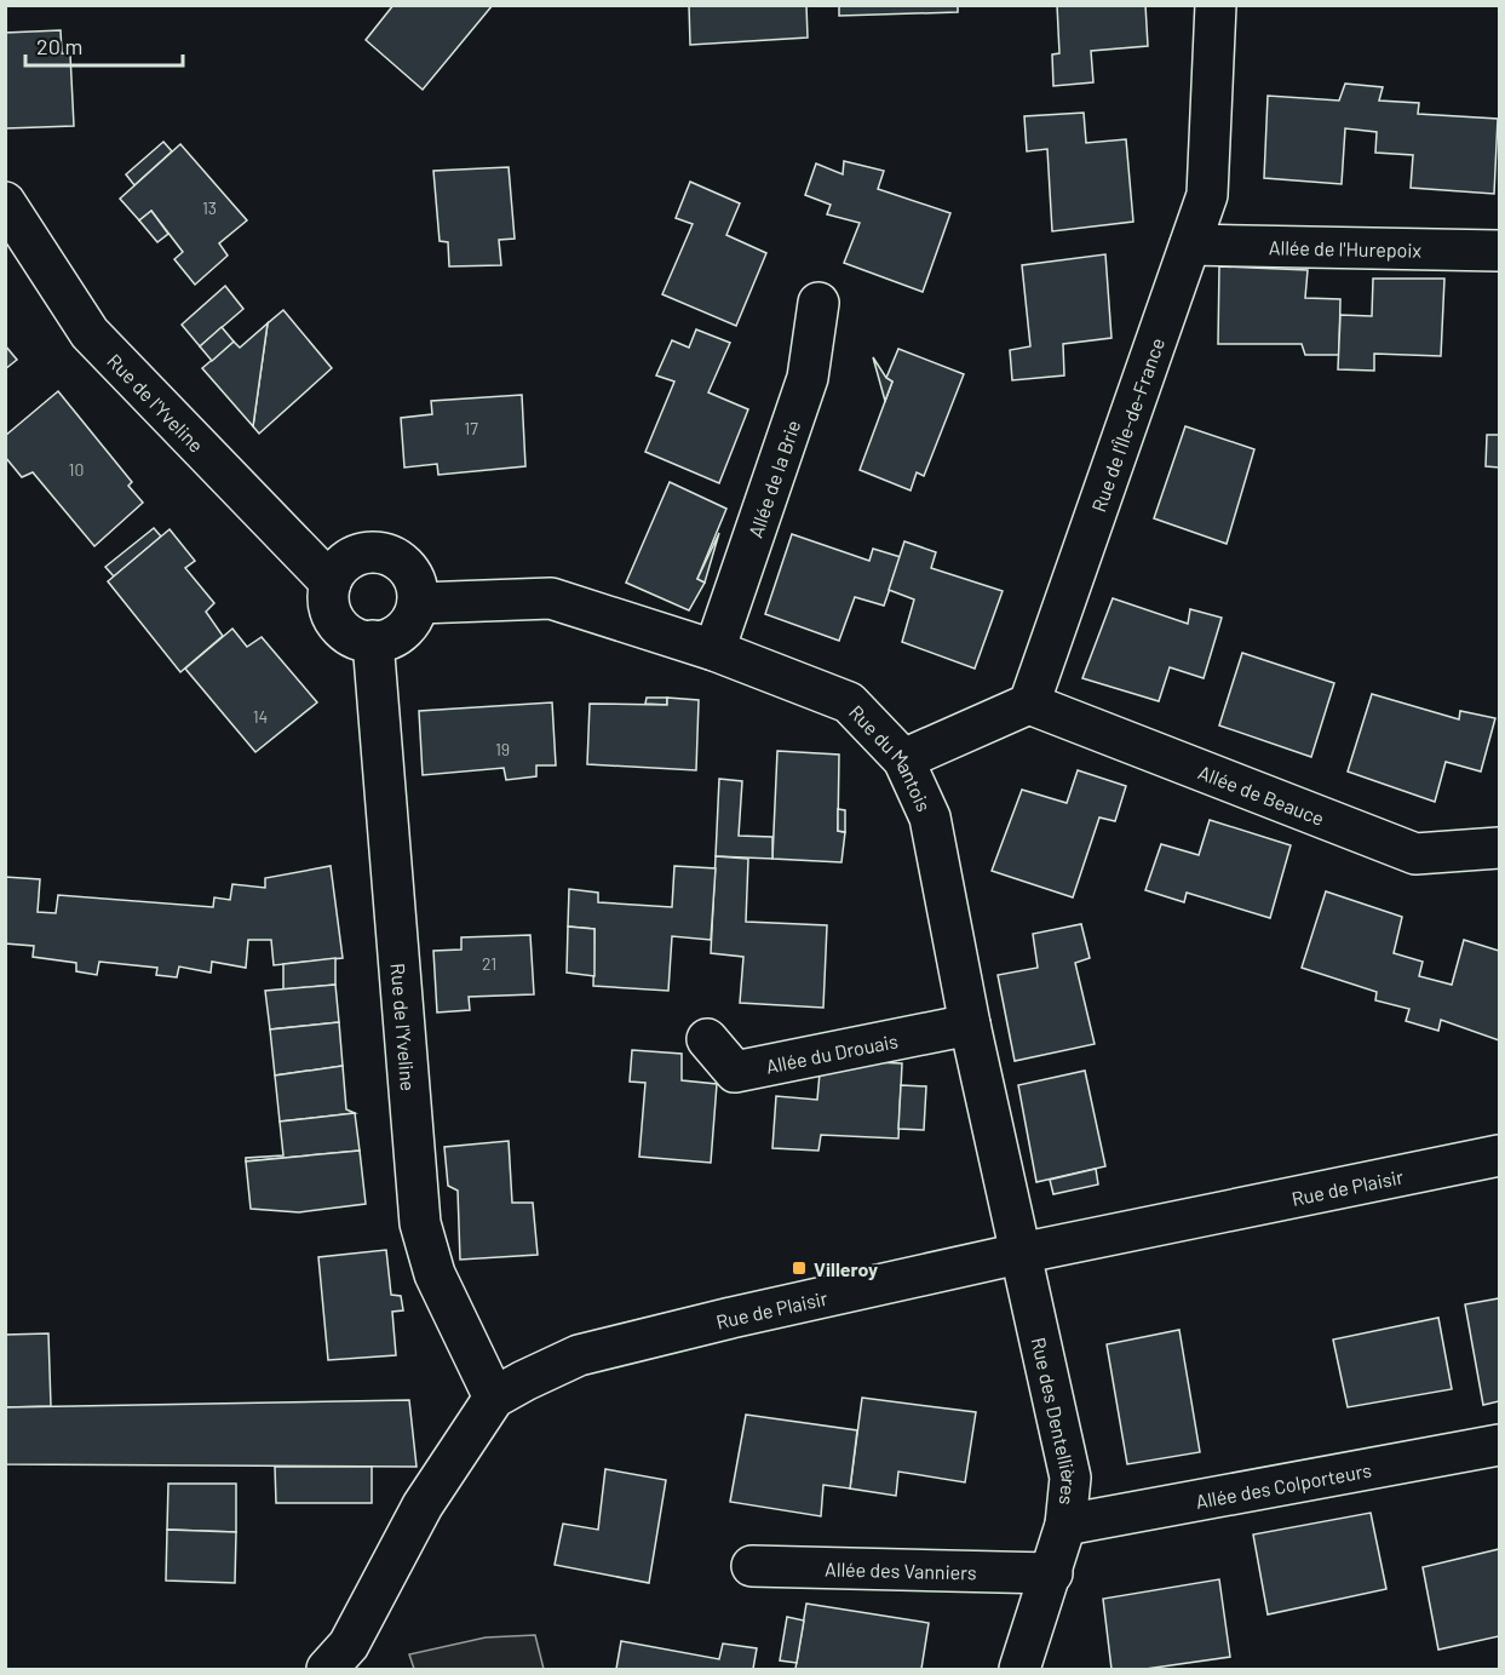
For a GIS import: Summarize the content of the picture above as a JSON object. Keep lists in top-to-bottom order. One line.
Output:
{"streets":{"street":["Allée de l'Hurepoix","Rue de l'Yveline","Rue de l'Île-de-France","Allée de la Brie","Rue du Mantois","Allée de Beauce","Allée du Drouais","Rue de Plaisir","Rue des Dentellières","Allée des Colporteurs","Allée des Vanniers"]},"crossings":[["Allée de l'Hurepoix","Rue de l'Île-de-France"],["Rue de l'Yveline","Rue du Mantois"],["Rue de l'Yveline","Rue de Plaisir"],["Rue de l'Île-de-France","Allée de Beauce"],["Allée de la Brie","Rue du Mantois"],["Rue du Mantois","Allée du Drouais"],["Rue du Mantois","Rue de Plaisir"],["Rue du Mantois","Rue des Dentellières"],["Rue de Plaisir","Rue des Dentellières"],["Rue des Dentellières","Allée des Colporteurs"],["Rue des Dentellières","Allée des Vanniers"]],"places":{"transit":["Villeroy"]},"house_numbers":["13","17","10","14","19","21"],"scale_bar":"20 m"}
